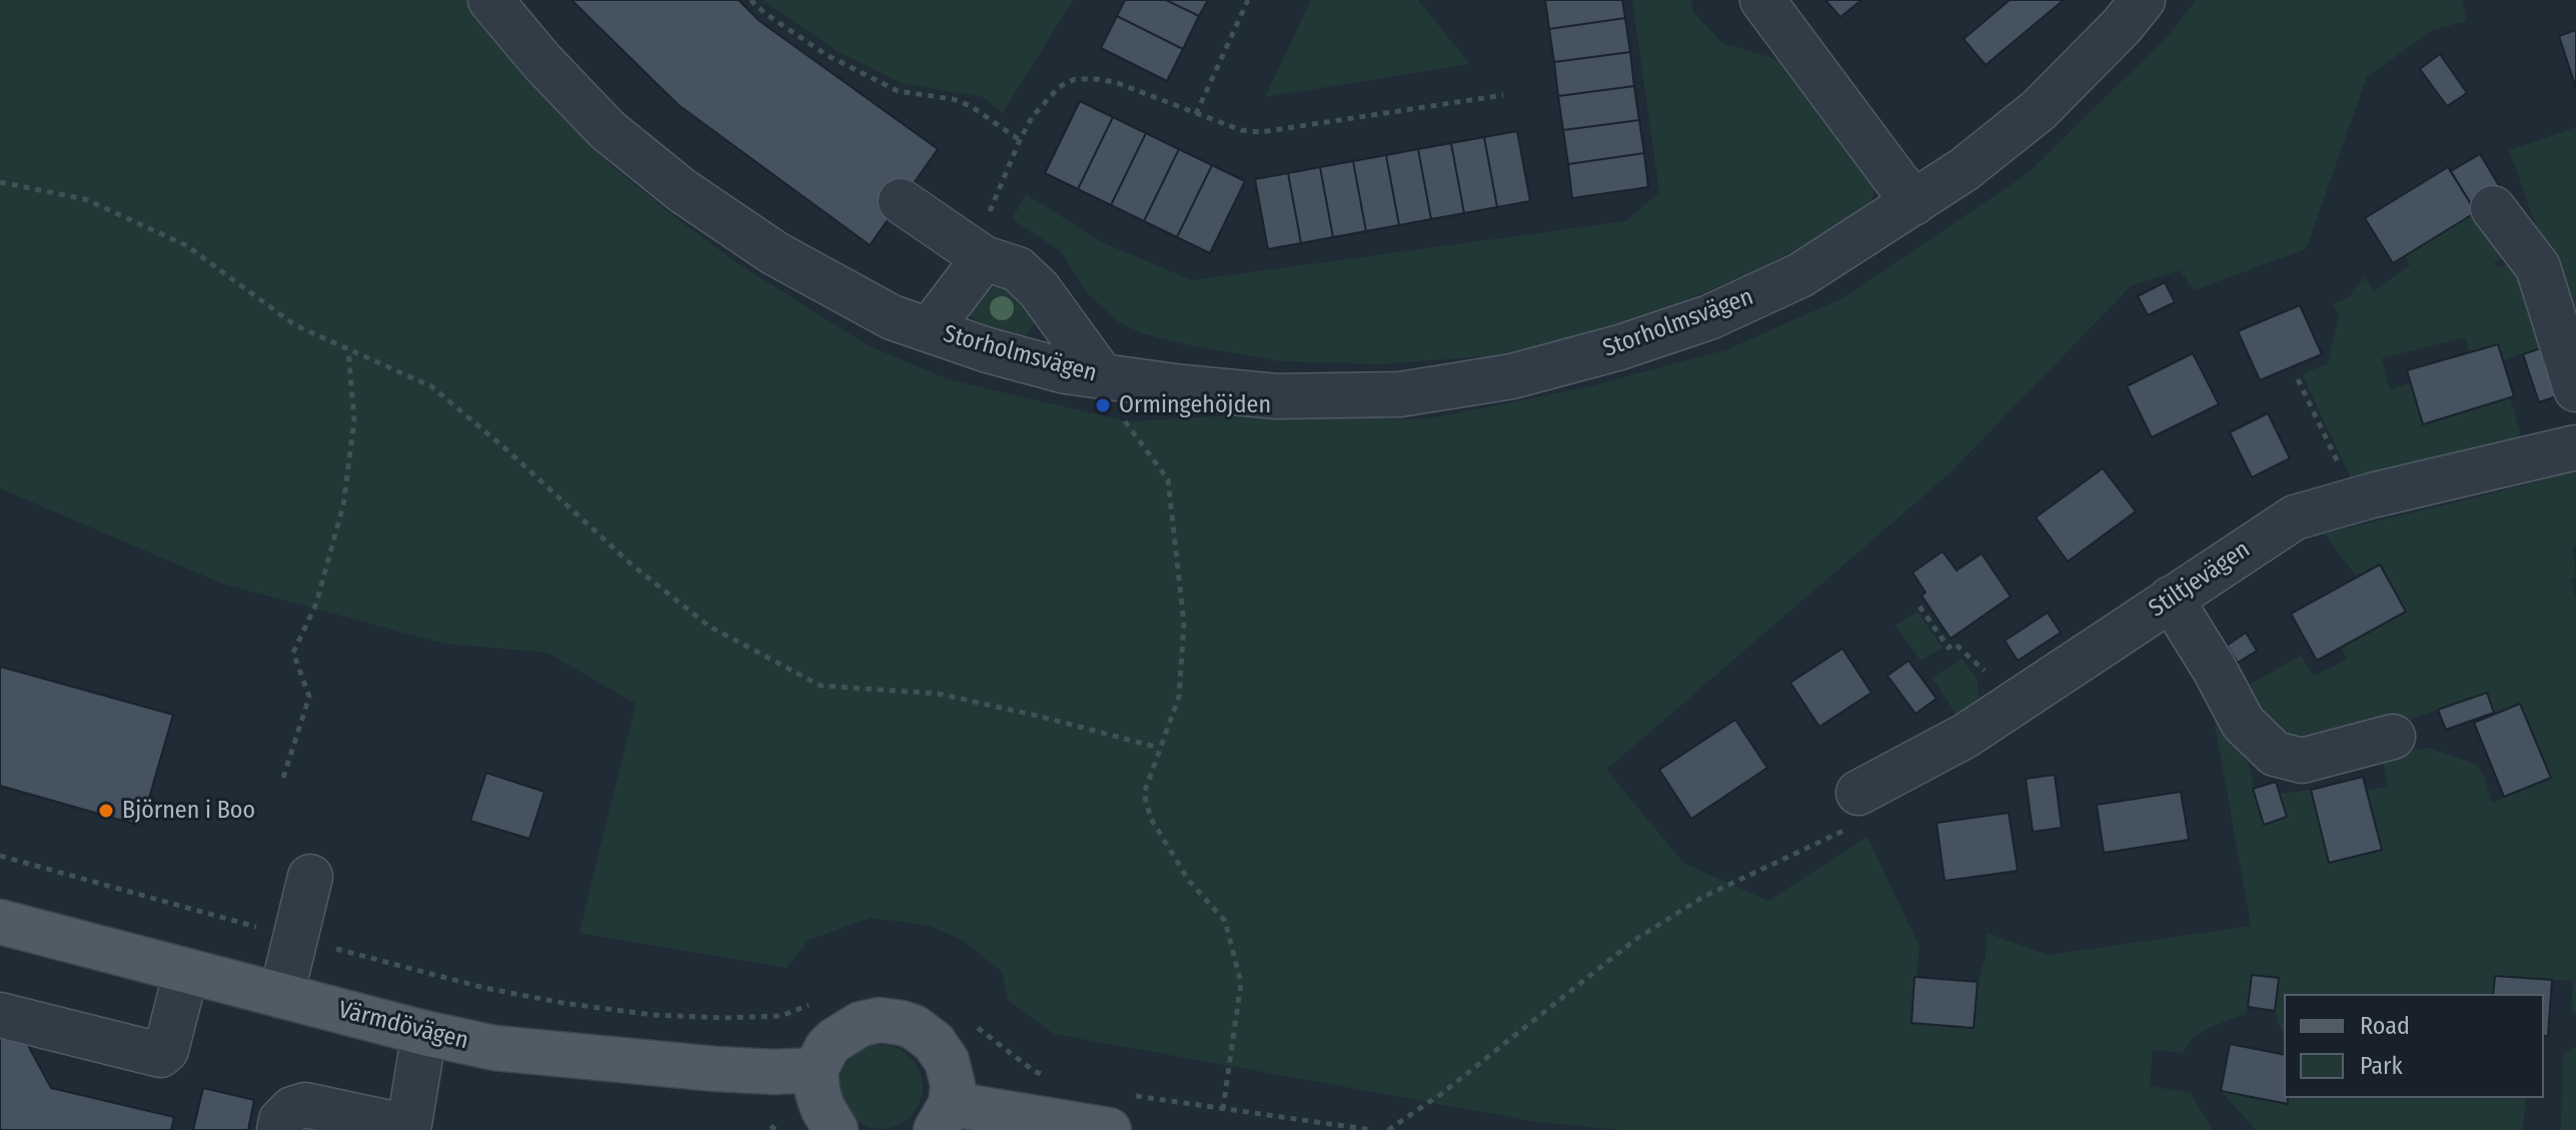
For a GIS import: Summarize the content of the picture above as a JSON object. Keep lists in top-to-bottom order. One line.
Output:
{"streets":{"main road":["Värmdövägen"],"street":["Storholmsvägen","Stiltjevägen"]},"places":["Ormingehöjden","Björnen i Boo"],"legend":["Road","Park"]}
